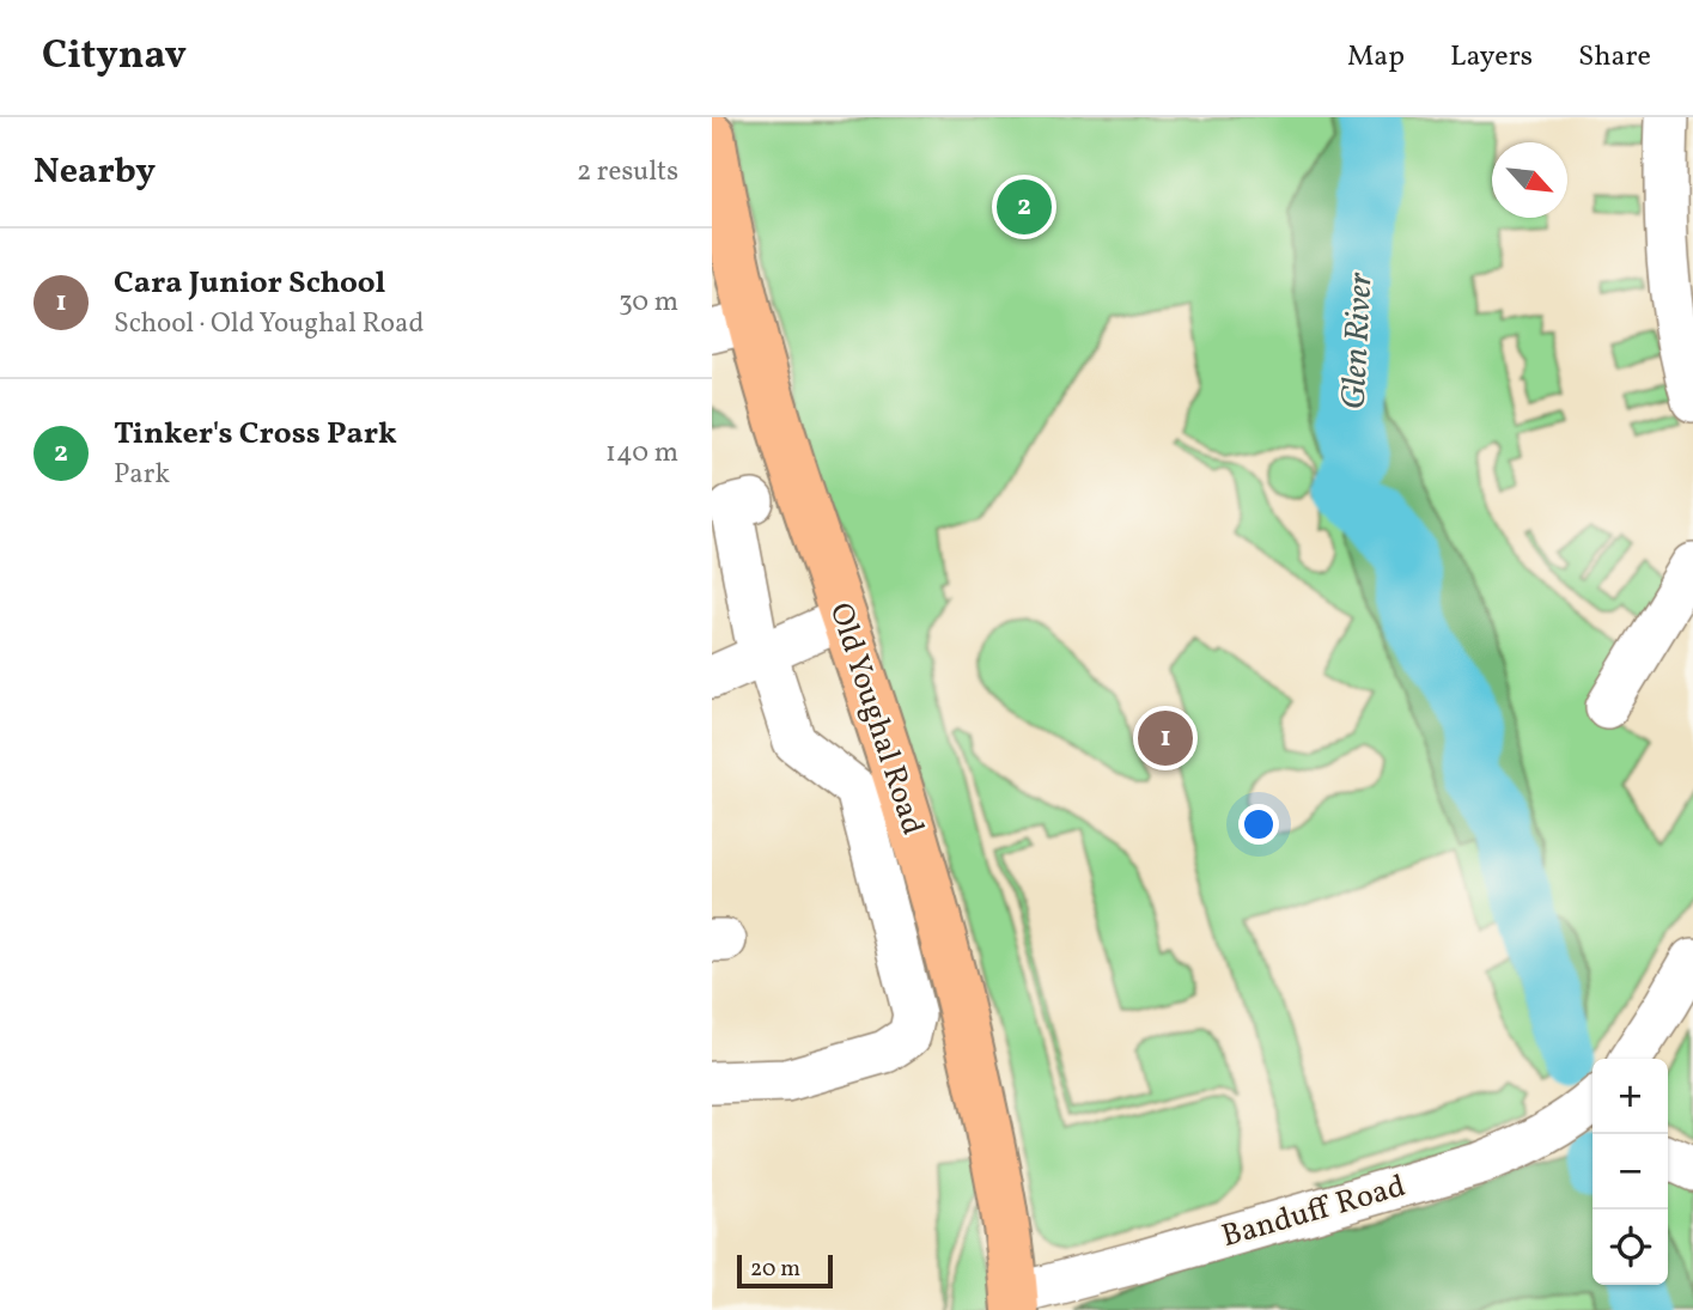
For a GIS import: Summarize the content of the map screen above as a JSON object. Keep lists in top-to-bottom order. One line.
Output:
{"streets":{"main road":["Old Youghal Road"],"street":["Banduff Road"]},"crossings":[["Old Youghal Road","Banduff Road"]],"water":["Glen River"],"scale_bar":"20 m","north":"bottom right","page":{"header":"Citynav","nav":["Map","Layers","Share"],"heading":["Nearby","2 results"],"pins":["2","1"],"list":[{"mark":"1","name":"Cara Junior School","note":"School · Old Youghal Road","value":"30 m"},{"mark":"2","name":"Tinker's Cross Park","note":"Park","value":"140 m"}],"map_buttons":["+","−"],"scale":"20 m"}}
